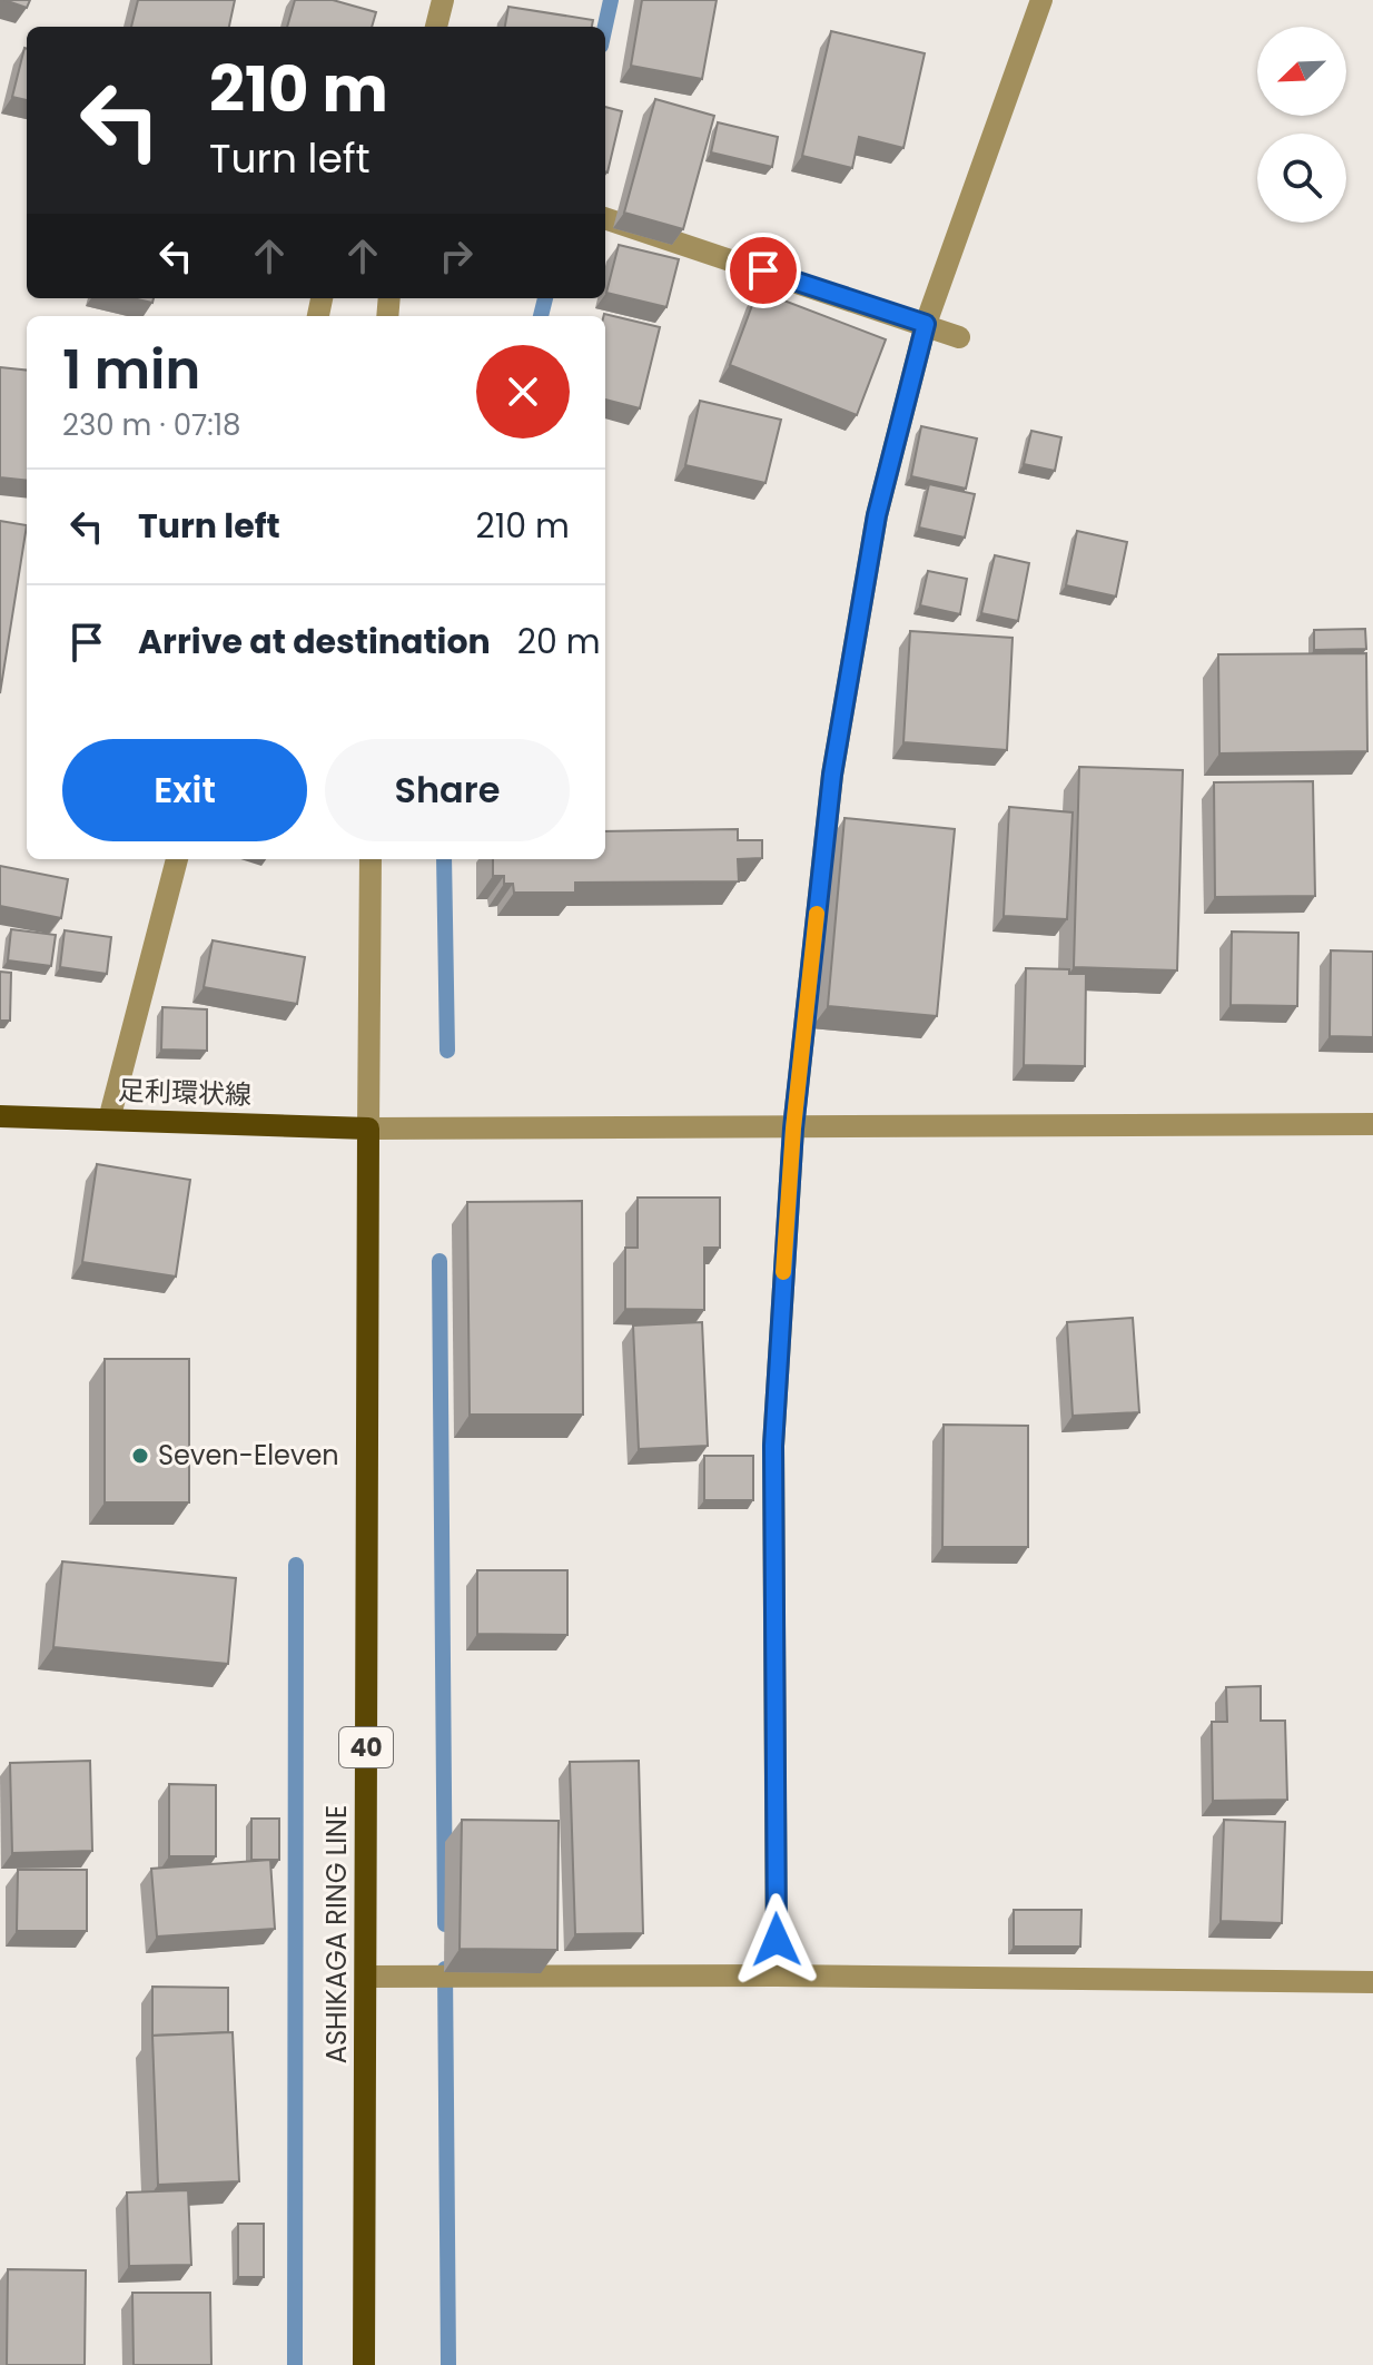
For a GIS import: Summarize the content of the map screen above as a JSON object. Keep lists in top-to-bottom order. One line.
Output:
{"streets":{"main road":["足利環状線","40","ASHIKAGA RING LINE"]},"crossings":[["足利環状線","ASHIKAGA RING LINE"]],"places":["Seven-Eleven"],"north":"bottom left","page":{"turn":["210 m","Turn left"],"heading":["1 min","230 m · 07:18"],"list":[{"name":"Turn left","value":"210 m"},{"name":"Arrive at destination","value":"20 m"}],"buttons":["Exit","Share"]}}
